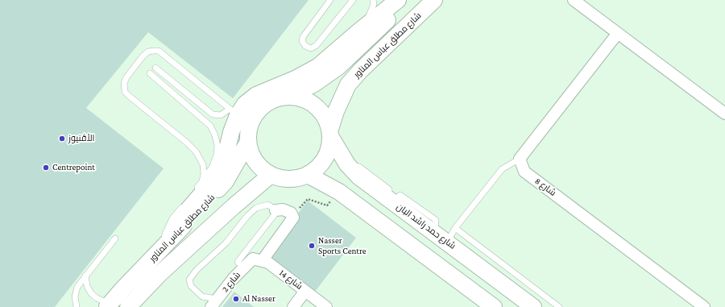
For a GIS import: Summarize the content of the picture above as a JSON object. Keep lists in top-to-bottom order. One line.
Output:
{"streets":{"street":["شارع مطلق عباس المناور","شارع 8","شارع حمد راشد البان","شارع 14","شارع 2"]},"crossings":[["شارع مطلق عباس المناور","شارع حمد راشد البان"],["شارع 14","شارع 2"]],"places":["الأڤنيوز","Centrepoint","Nasser Sports Centre","Al Nasser"]}
